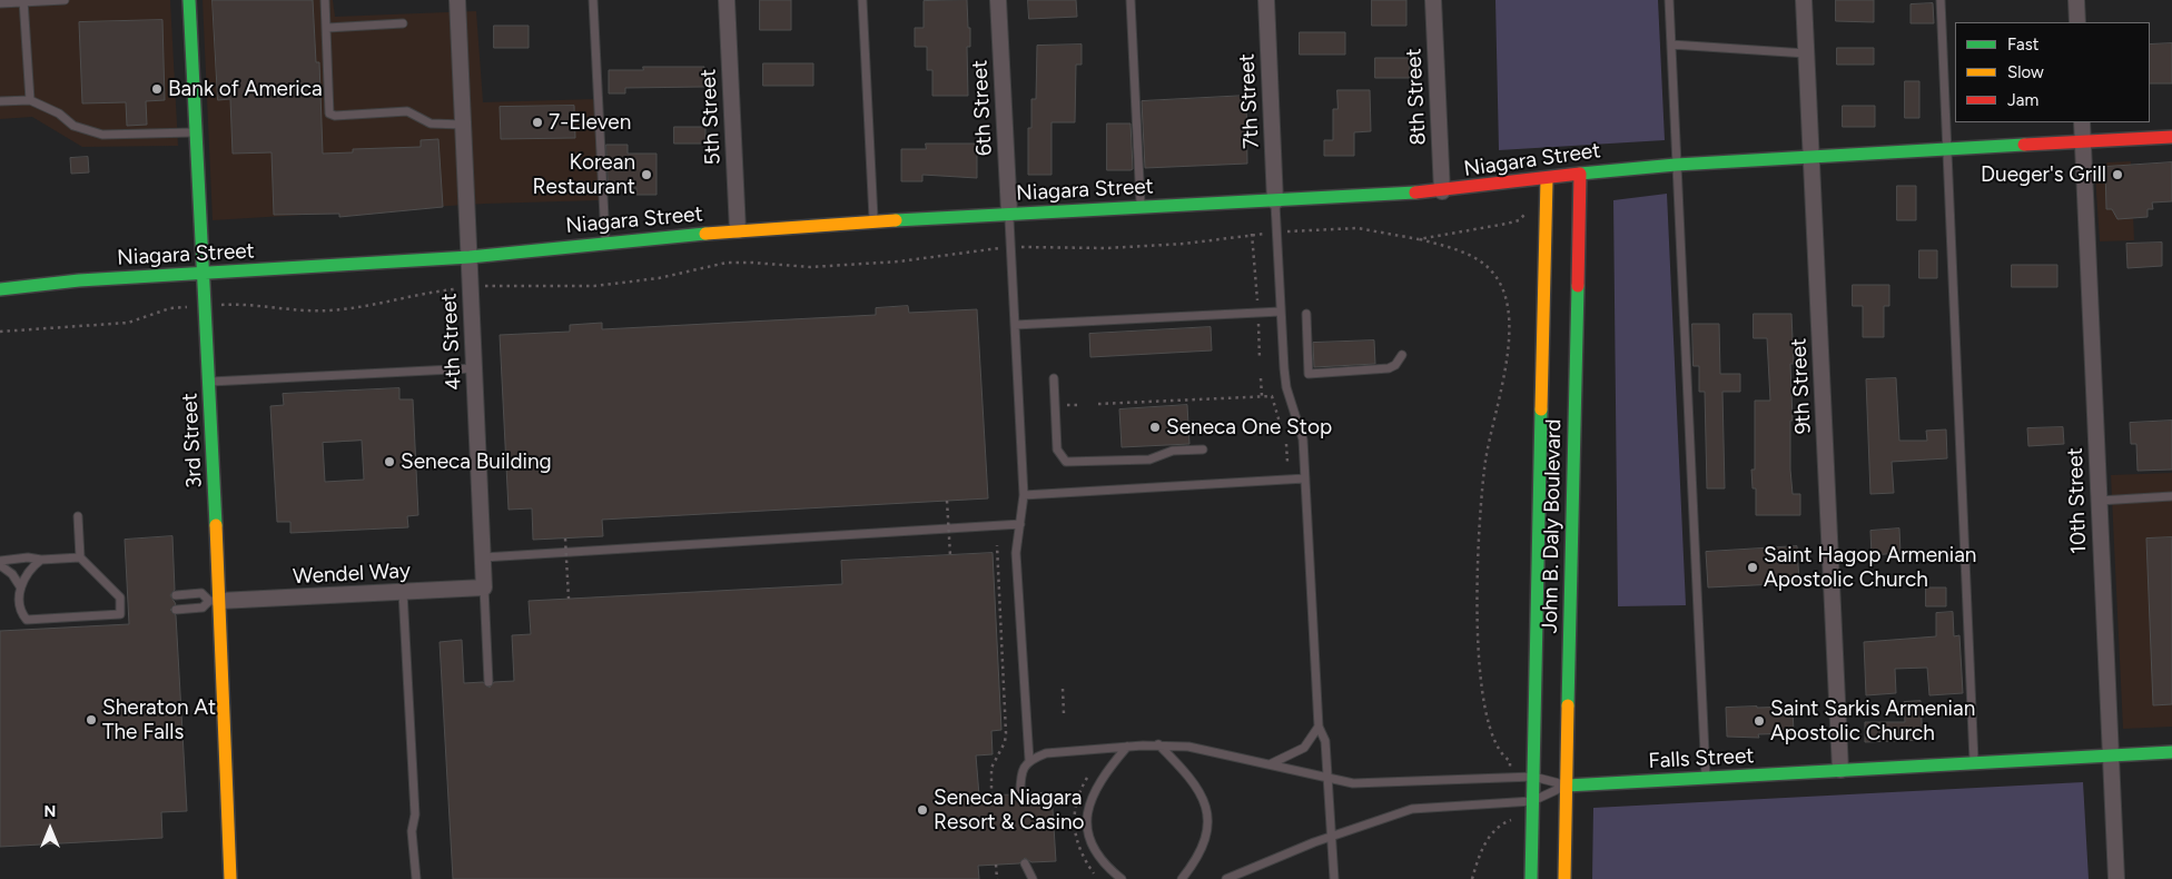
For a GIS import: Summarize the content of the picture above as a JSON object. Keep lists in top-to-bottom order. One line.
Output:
{"streets":{"main road":["Niagara Street","3rd Street","John B. Daly Boulevard","Falls Street"],"street":["8th Street","7th Street","6th Street","5th Street","4th Street","9th Street","10th Street","Wendel Way"]},"crossings":[["8th Street","Niagara Street"],["7th Street","Niagara Street"],["6th Street","Niagara Street"],["5th Street","Niagara Street"],["Niagara Street","4th Street"],["Niagara Street","9th Street"],["Niagara Street","3rd Street"],["Niagara Street","10th Street"],["Niagara Street","John B. Daly Boulevard"],["4th Street","Wendel Way"],["9th Street","Falls Street"],["3rd Street","Wendel Way"],["10th Street","Falls Street"],["John B. Daly Boulevard","Falls Street"]],"places":["Bank of America","7-Eleven","Korean Restaurant","Dueger's Grill","Seneca One Stop","Seneca Building","Saint Hagop Armenian Apostolic Church","Sheraton At The Falls","Saint Sarkis Armenian Apostolic Church","Seneca Niagara Resort & Casino"],"legend":["Fast","Slow","Jam"],"north":"top"}
